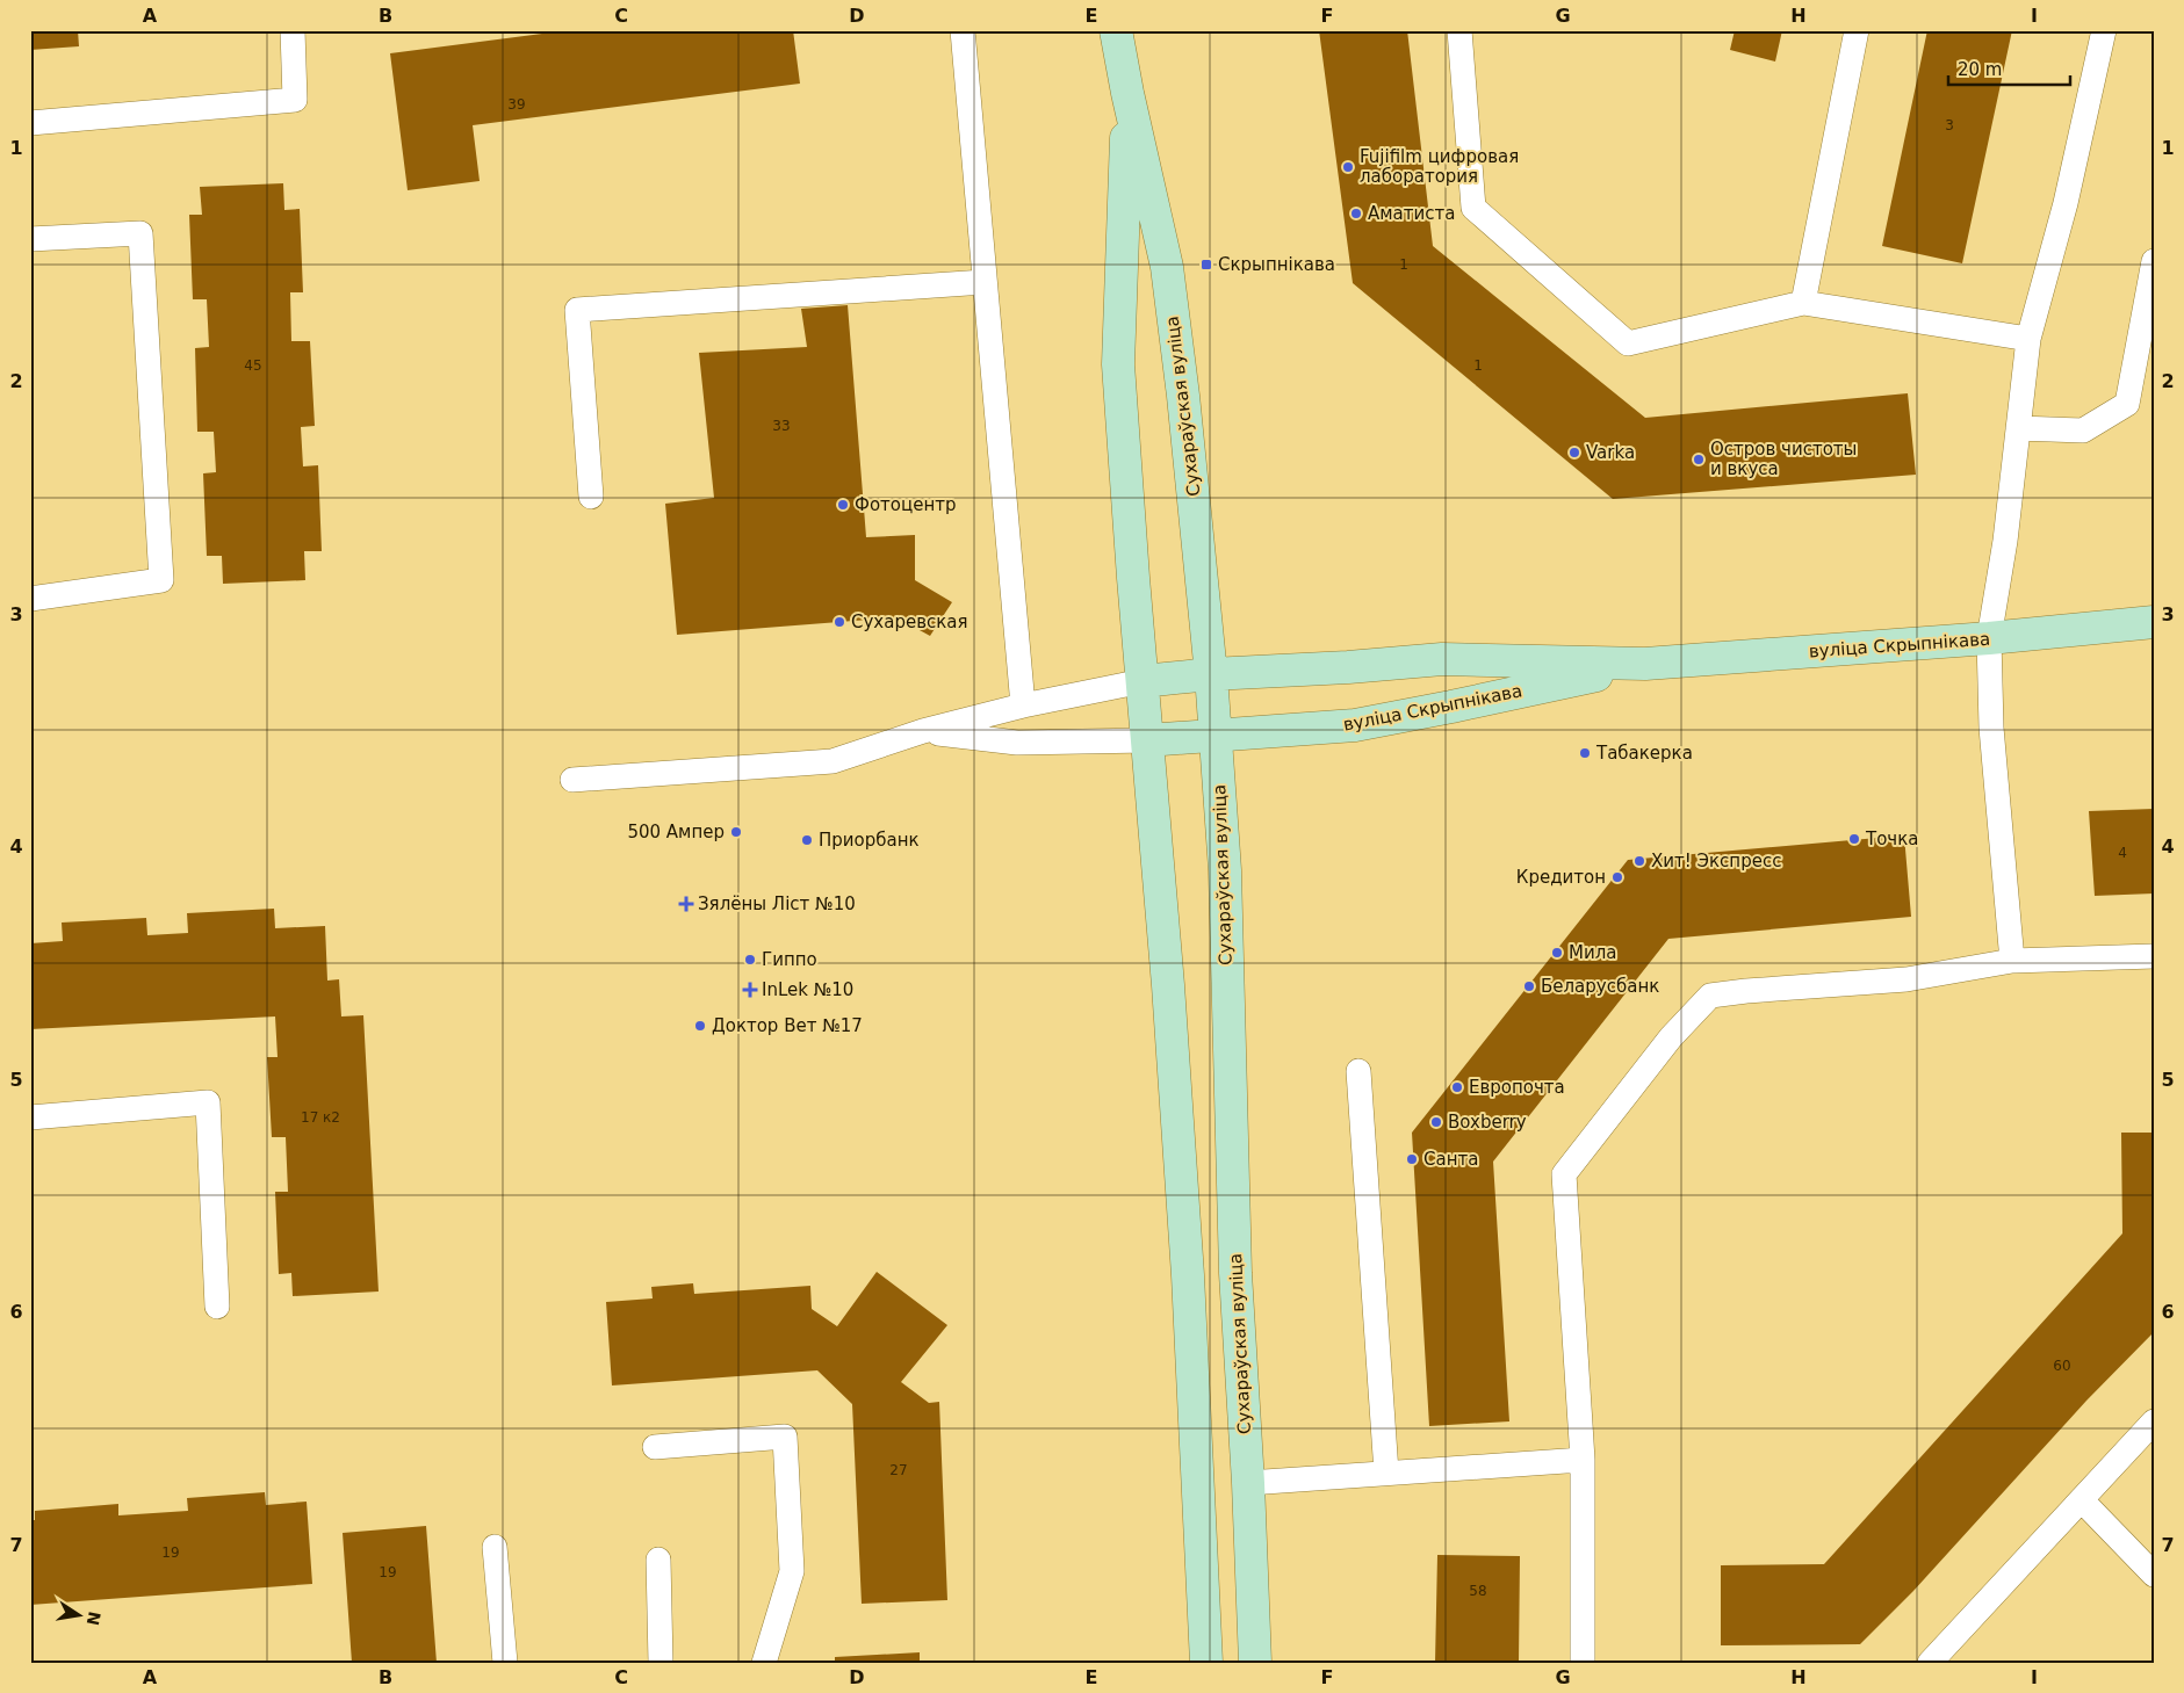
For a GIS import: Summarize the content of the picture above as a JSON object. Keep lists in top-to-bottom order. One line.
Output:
{"streets":{"main road":["Сухараўская вуліца","вуліца Скрыпнікава"]},"crossings":[["Сухараўская вуліца","вуліца Скрыпнікава"]],"places":{"other":["Fujifilm цифровая лаборатория","Аматиста","Varka","Остров чистоты и вкуса","Фотоцентр","Сухаревская","Табакерка","500 Ампер","Точка","Приорбанк","Хит! Экспресс","Кредитон","Мила","Гиппо","Беларусбанк","Доктор Вет №17","Европочта","Boxberry","Санта"],"transit":["Скрыпнікава"],"health":["Зялёны Ліст №10","InLek №10"]},"house_numbers":["39","3","1","45","1","33","4","17 к2","60","27","19","19","58"],"scale_bar":"20 m","north":"right","grid":{"columns":["A","B","C","D","E","F","G","H","I"],"rows":["1","2","3","4","5","6","7"]}}
